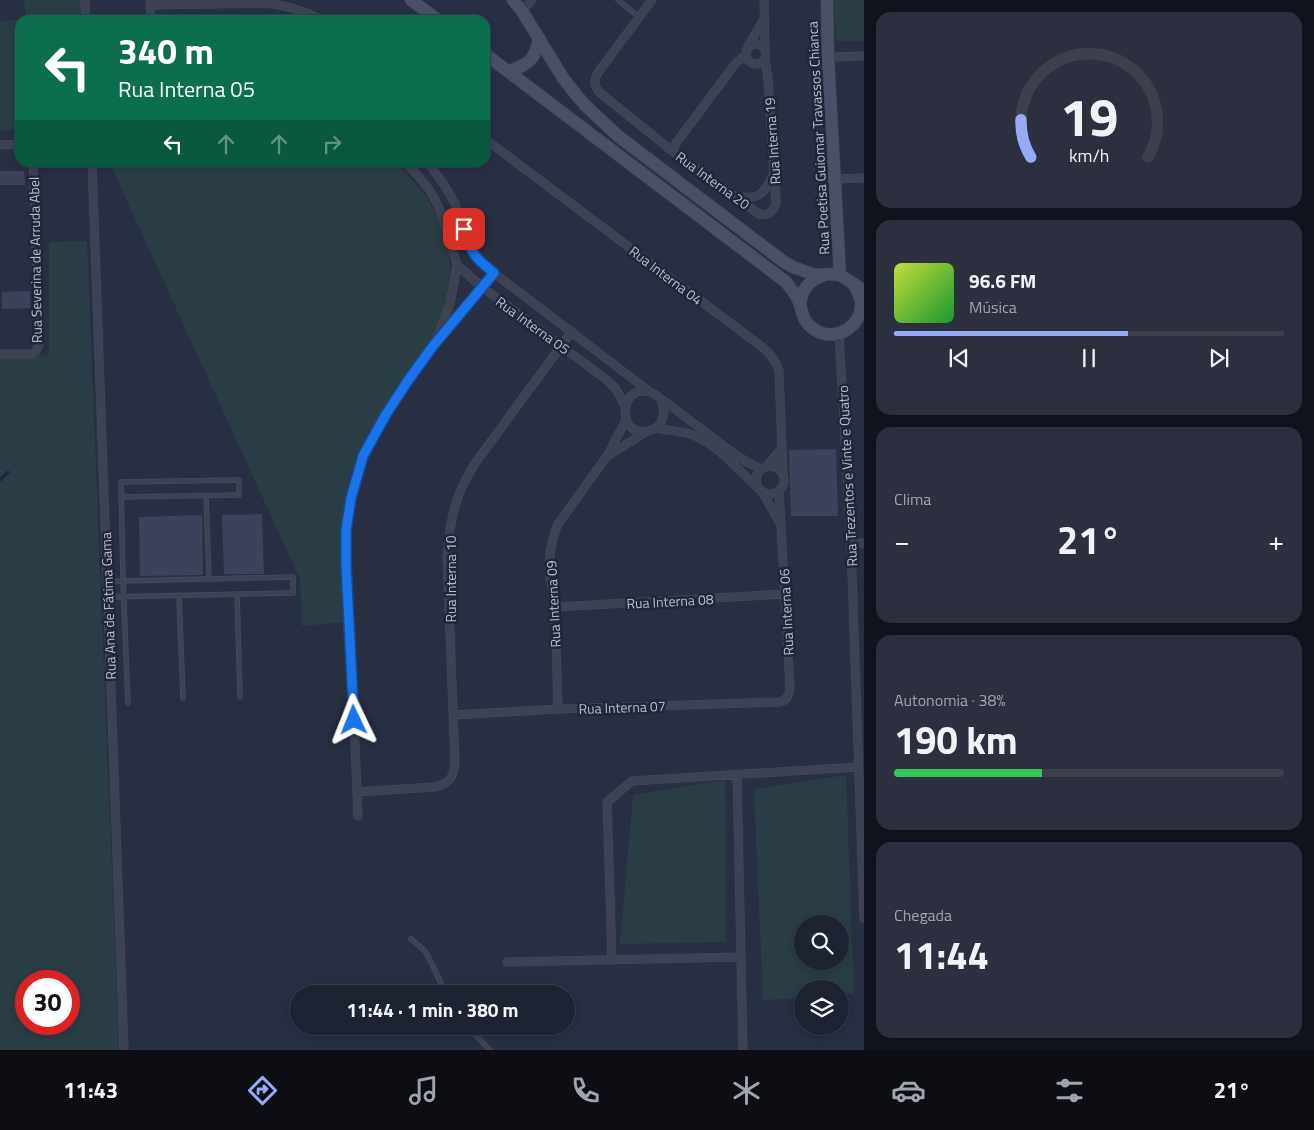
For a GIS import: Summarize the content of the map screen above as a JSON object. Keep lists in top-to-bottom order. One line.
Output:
{"streets":{"main road":["Rua Poetisa Guiomar Travassos Chianca"],"street":["Rua Interna 19","Rua Interna 20","Rua Severina de Arruda Abel","Rua Interna 04","Rua Interna 05","Rua Trezentos e Vinte e Quatro","Rua Interna 10","Rua Interna 08","Rua Interna 09","Rua Ana de Fátima Gama","Rua Interna 06","Rua Interna 07"]},"crossings":[["Rua Poetisa Guiomar Travassos Chianca","Rua Trezentos e Vinte e Quatro"],["Rua Interna 19","Rua Interna 20"],["Rua Interna 04","Rua Interna 06"],["Rua Interna 05","Rua Interna 10"],["Rua Interna 05","Rua Interna 09"],["Rua Interna 10","Rua Interna 07"],["Rua Interna 08","Rua Interna 09"],["Rua Interna 08","Rua Interna 06"],["Rua Interna 09","Rua Interna 07"],["Rua Interna 06","Rua Interna 07"]],"page":{"turn":["340 m","Rua Interna 05"],"song":["96.6 FM","Música"],"tile":["Clima",["Autonomia · 38%","190 km"],["Chegada","11:44"]],"heat":["−","21°","+"],"limit":"30","trip":"11:44 · 1 min · 380 m","tabs":["11:43","21°"],"gauge":["19","km/h"]}}
